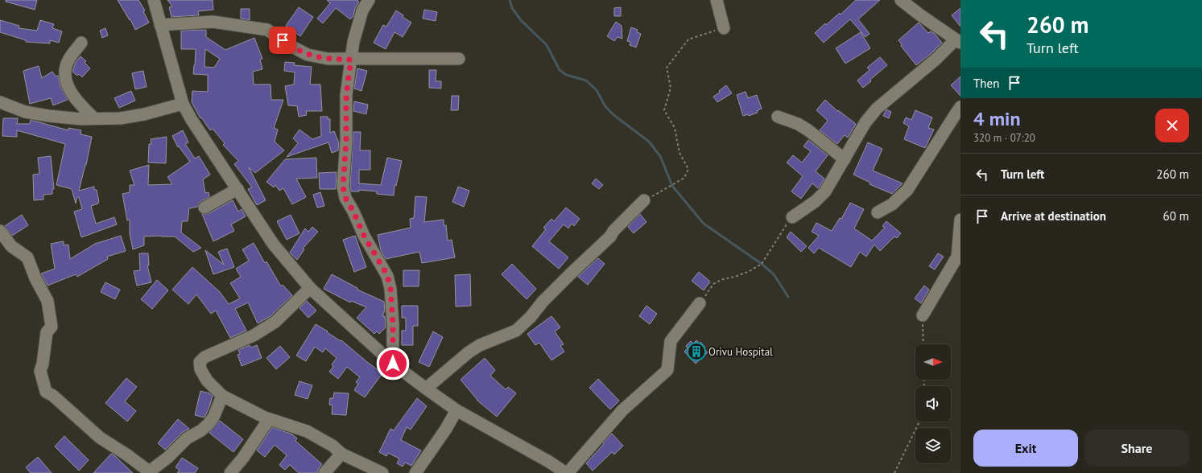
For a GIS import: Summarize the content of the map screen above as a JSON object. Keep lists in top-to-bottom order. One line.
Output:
{"places":{"building":["Orivu Hospital"]},"north":"right","page":{"turn":["260 m","Turn left"],"then":"Then","heading":["4 min","320 m · 07:20"],"list":[{"name":"Turn left","value":"260 m"},{"name":"Arrive at destination","value":"60 m"}],"buttons":["Exit","Share"]}}
